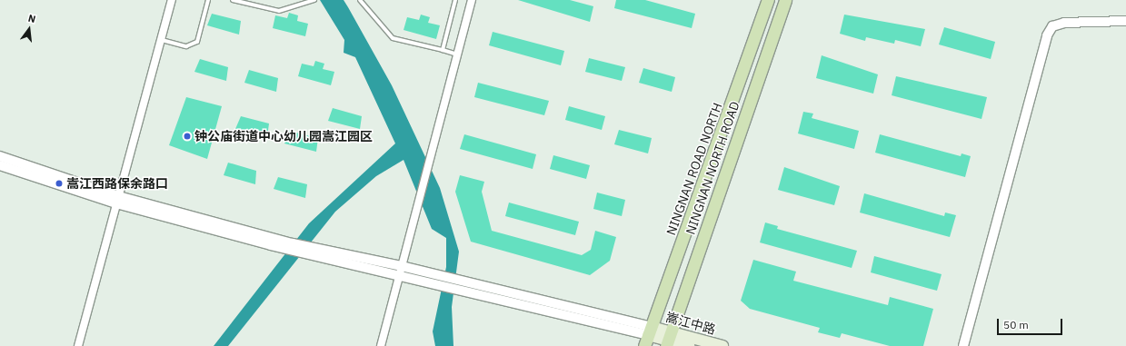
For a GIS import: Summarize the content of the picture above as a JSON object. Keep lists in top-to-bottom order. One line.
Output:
{"streets":{"main road":["NINGNAN NORTH ROAD","NINGNAN ROAD NORTH","嵩江中路"]},"crossings":[["NINGNAN NORTH ROAD","嵩江中路"],["NINGNAN ROAD NORTH","嵩江中路"]],"places":["钟公庙街道中心幼儿园嵩江园区","嵩江西路保余路口"],"scale_bar":"50 m","north":"top"}
